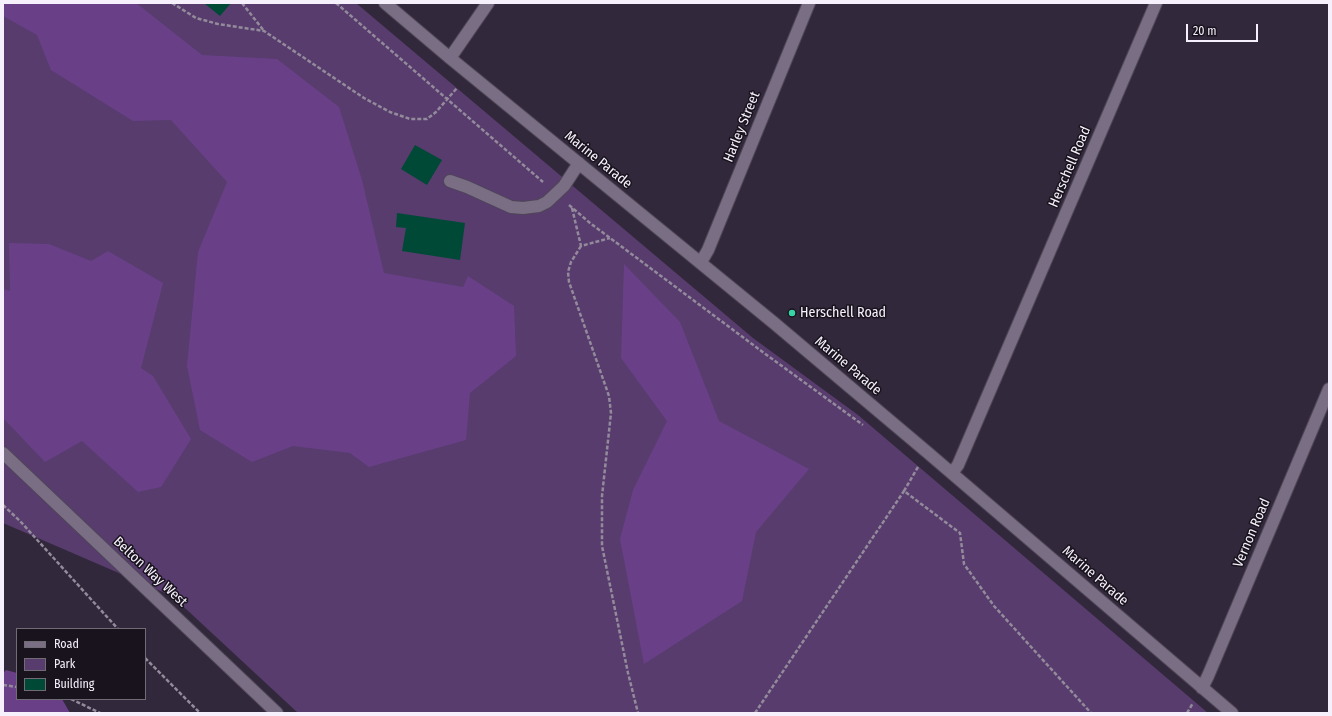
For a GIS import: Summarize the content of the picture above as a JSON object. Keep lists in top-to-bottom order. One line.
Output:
{"streets":{"street":["Harley Street","Marine Parade","Herschell Road","Vernon Road","Belton Way West"]},"crossings":[["Harley Street","Marine Parade"],["Marine Parade","Herschell Road"],["Marine Parade","Vernon Road"]],"places":["Herschell Road"],"legend":["Road","Park","Building"],"scale_bar":"20 m"}
